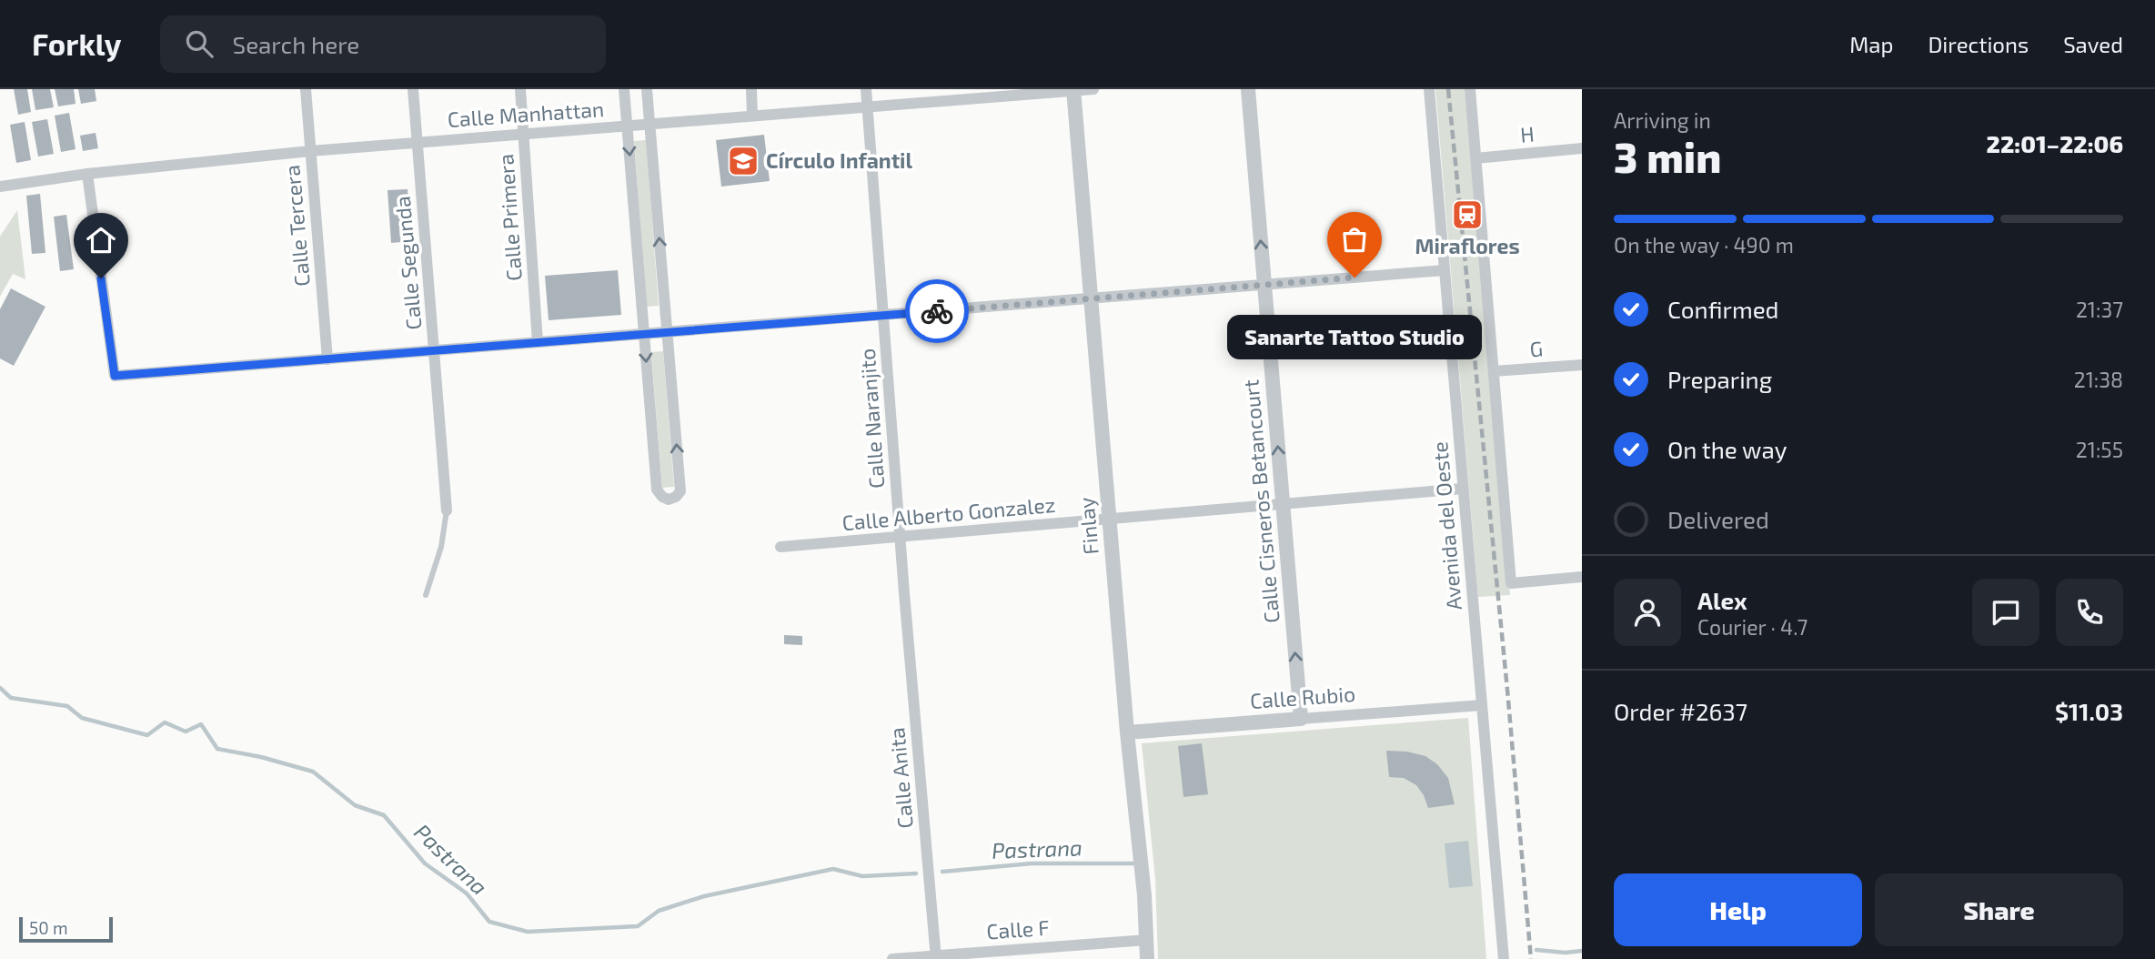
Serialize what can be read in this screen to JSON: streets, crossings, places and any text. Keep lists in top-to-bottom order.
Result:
{
  "streets": {
    "street": [
      "Calle Manhattan",
      "H",
      "Calle Primera",
      "Calle Tercera",
      "Calle Segunda",
      "G",
      "Calle Naranjito",
      "Calle Cisneros Betancourt",
      "Calle Alberto Gonzalez",
      "Finlay",
      "Avenida del Oeste",
      "Calle Rubio",
      "Calle Anita",
      "Calle F"
    ]
  },
  "crossings": [
    ["Calle Manhattan", "Calle Primera"],
    ["Calle Manhattan", "Calle Tercera"],
    ["Calle Manhattan", "Calle Segunda"],
    ["Calle Manhattan", "Calle Naranjito"],
    ["Calle Manhattan", "Finlay"],
    ["Calle Naranjito", "Calle Alberto Gonzalez"],
    ["Calle Naranjito", "Calle Anita"],
    ["Calle Cisneros Betancourt", "Calle Alberto Gonzalez"],
    ["Calle Cisneros Betancourt", "Calle Rubio"],
    ["Calle Alberto Gonzalez", "Finlay"],
    ["Calle Alberto Gonzalez", "Avenida del Oeste"],
    ["Finlay", "Calle Rubio"],
    ["Finlay", "Calle F"],
    ["Avenida del Oeste", "Calle Rubio"],
    ["Calle Anita", "Calle F"]
  ],
  "one_way": ["Calle Cisneros Betancourt"],
  "water": ["Pastrana"],
  "places": {
    "school or university": ["Círculo Infantil"],
    "station": ["Miraflores"],
    "other": ["Sanarte Tattoo Studio"]
  },
  "scale_bar": "50 m",
  "page": {
    "header": "Forkly",
    "search": "Search here",
    "nav": ["Map", "Directions", "Saved"],
    "heading": ["3 min", "Arriving in", "22:01–22:06"],
    "panel": [
      "Alex",
      "Courier · 4.7",
      "Order #2637",
      "$11.03"
    ],
    "bar": "On the way · 490 m",
    "list": [
      ["Confirmed", "21:37"],
      ["Preparing", "21:38"],
      ["On the way", "21:55"],
      "Delivered"
    ],
    "bubble": "Sanarte Tattoo Studio",
    "buttons": ["Help", "Share"],
    "scale": "50 m"
  }
}
